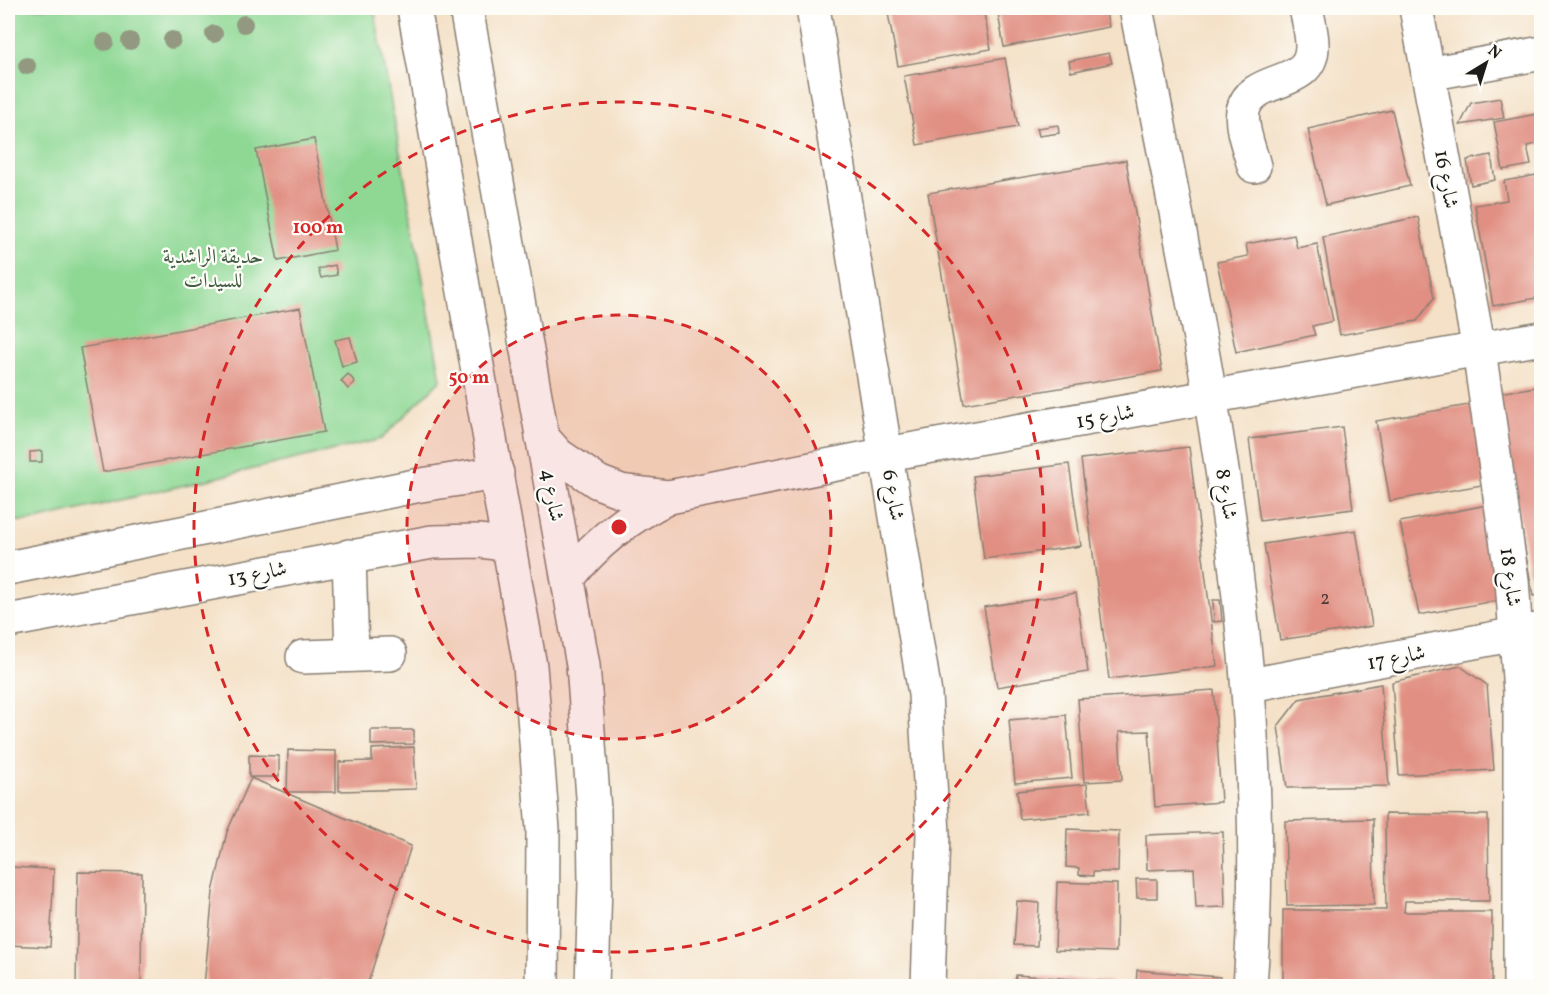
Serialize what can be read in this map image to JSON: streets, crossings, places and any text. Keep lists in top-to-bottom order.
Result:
{
  "streets": {
    "street": [
      "شارع 16",
      "شارع 15",
      "شارع 8",
      "شارع 4",
      "شارع 6",
      "شارع 13",
      "شارع 18",
      "شارع 17"
    ]
  },
  "crossings": [
    ["شارع 16", "شارع 15"],
    ["شارع 16", "شارع 18"],
    ["شارع 15", "شارع 8"],
    ["شارع 15", "شارع 4"],
    ["شارع 15", "شارع 6"],
    ["شارع 15", "شارع 18"],
    ["شارع 8", "شارع 17"],
    ["شارع 18", "شارع 17"]
  ],
  "parks": ["حديقة الراشدية للسيدات"],
  "house_numbers": ["2"],
  "north": "top right",
  "rings": ["100 m", "50 m"]
}
